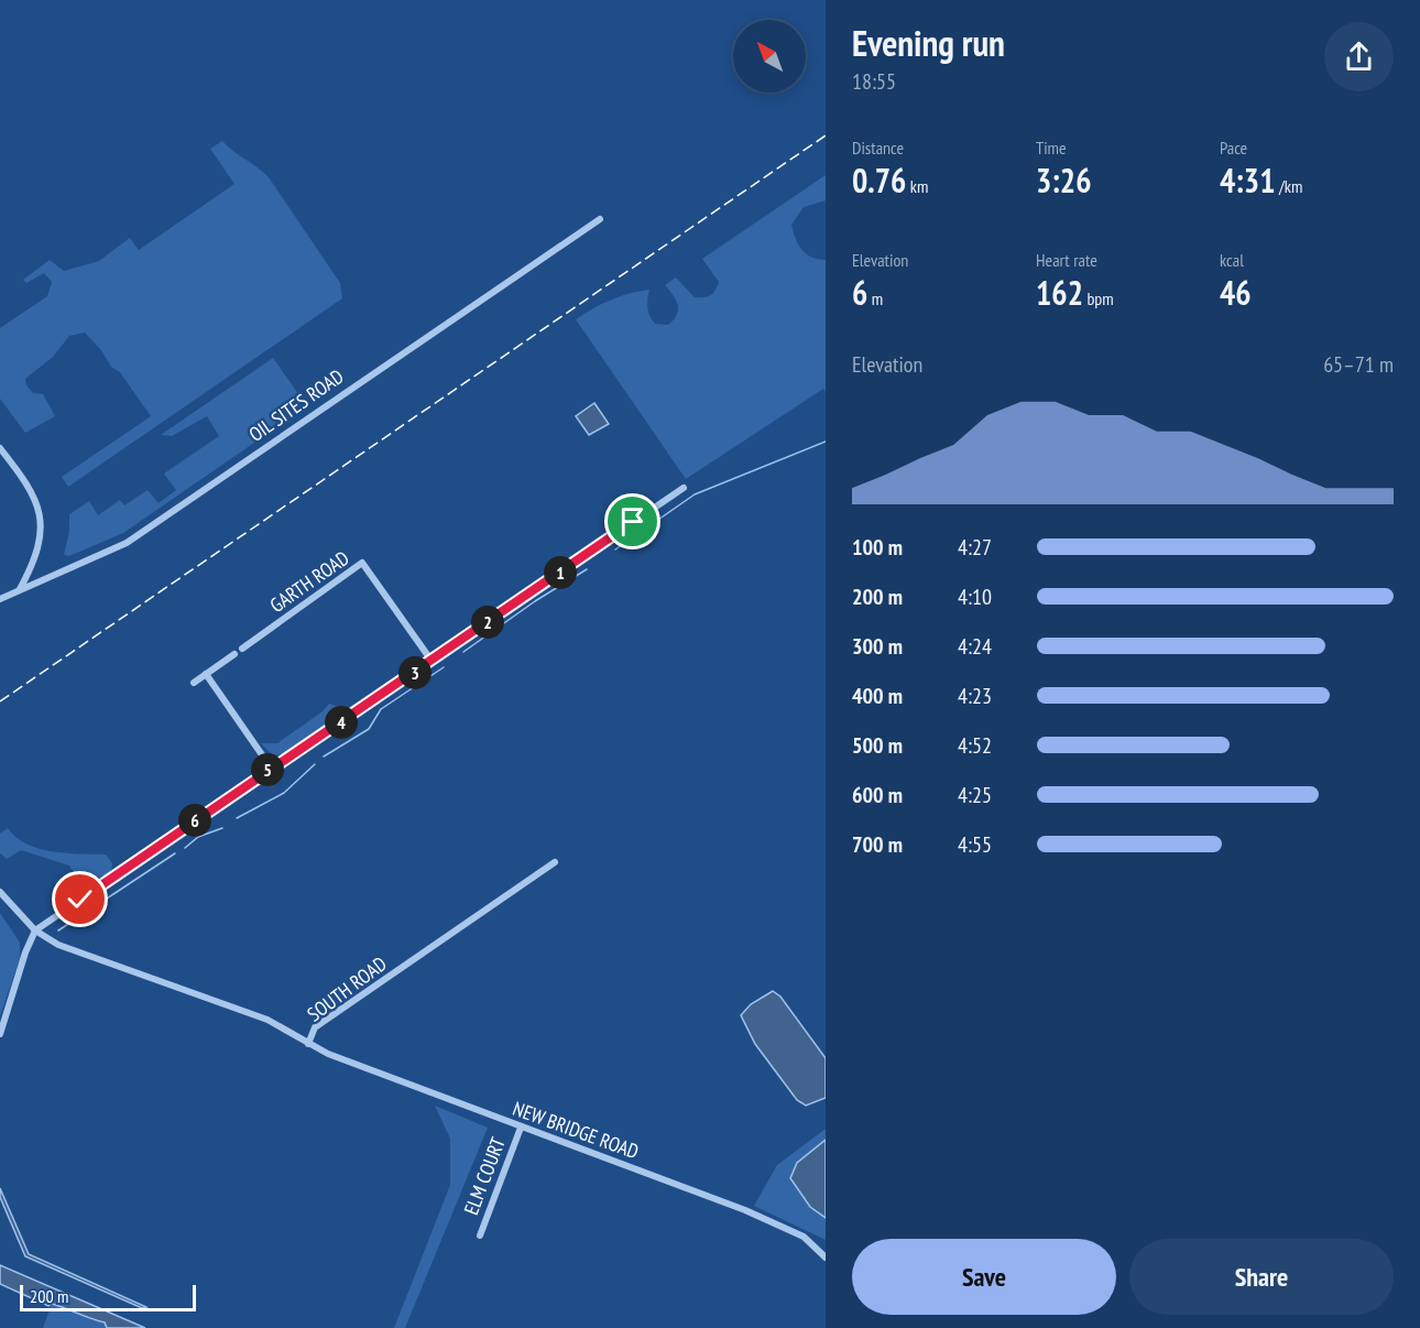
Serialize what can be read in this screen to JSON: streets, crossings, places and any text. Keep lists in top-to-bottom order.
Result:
{
  "streets": {
    "street": [
      "OIL SITES ROAD",
      "GARTH ROAD",
      "SOUTH ROAD",
      "NEW BRIDGE ROAD",
      "ELM COURT"
    ]
  },
  "crossings": [
    ["SOUTH ROAD", "NEW BRIDGE ROAD"],
    ["NEW BRIDGE ROAD", "ELM COURT"]
  ],
  "scale_bar": "200 m",
  "north": "top left",
  "page": {
    "heading": ["Evening run", "18:55"],
    "stats": [
      ["Distance", "0.76 km"],
      ["Time", "3:26"],
      ["Pace", "4:31 /km"],
      ["Elevation", "6 m"],
      ["Heart rate", "162 bpm"],
      ["kcal", "46"]
    ],
    "chart": ["Elevation", "65–71 m"],
    "list": [
      {
        "name": "100 m",
        "note": "4:27"
      },
      {
        "name": "200 m",
        "note": "4:10"
      },
      {
        "name": "300 m",
        "note": "4:24"
      },
      {
        "name": "400 m",
        "note": "4:23"
      },
      {
        "name": "500 m",
        "note": "4:52"
      },
      {
        "name": "600 m",
        "note": "4:25"
      },
      {
        "name": "700 m",
        "note": "4:55"
      }
    ],
    "pins": [
      "1",
      "2",
      "3",
      "4",
      "5",
      "6"
    ],
    "buttons": ["Save", "Share"],
    "scale": "200 m"
  }
}
